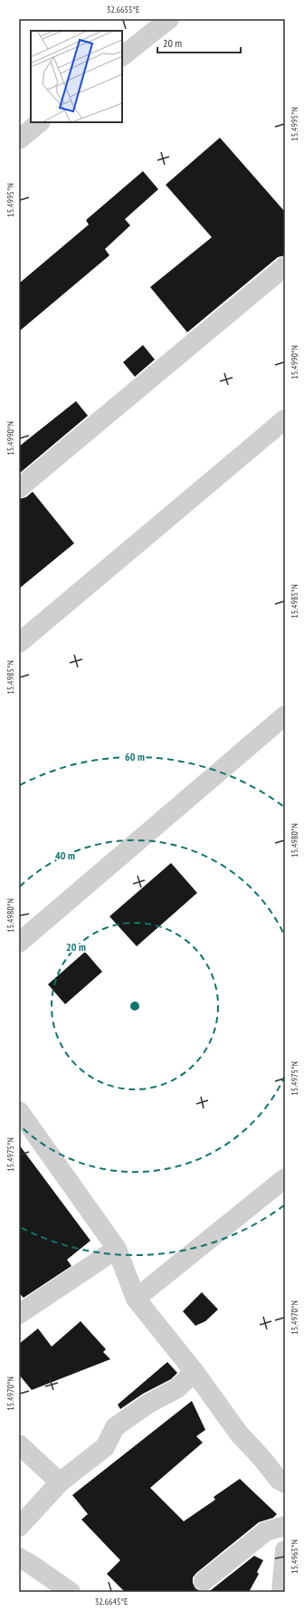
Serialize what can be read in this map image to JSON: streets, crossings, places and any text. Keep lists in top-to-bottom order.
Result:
{
  "scale_bar": "20 m",
  "coordinates": [
    "32.6655°E",
    "15.4995°N",
    "15.4990°N",
    "15.4985°N",
    "15.4980°N",
    "15.4975°N",
    "15.4970°N",
    "15.4965°N",
    "32.6645°E"
  ],
  "rings": ["60 m", "40 m", "20 m"]
}
